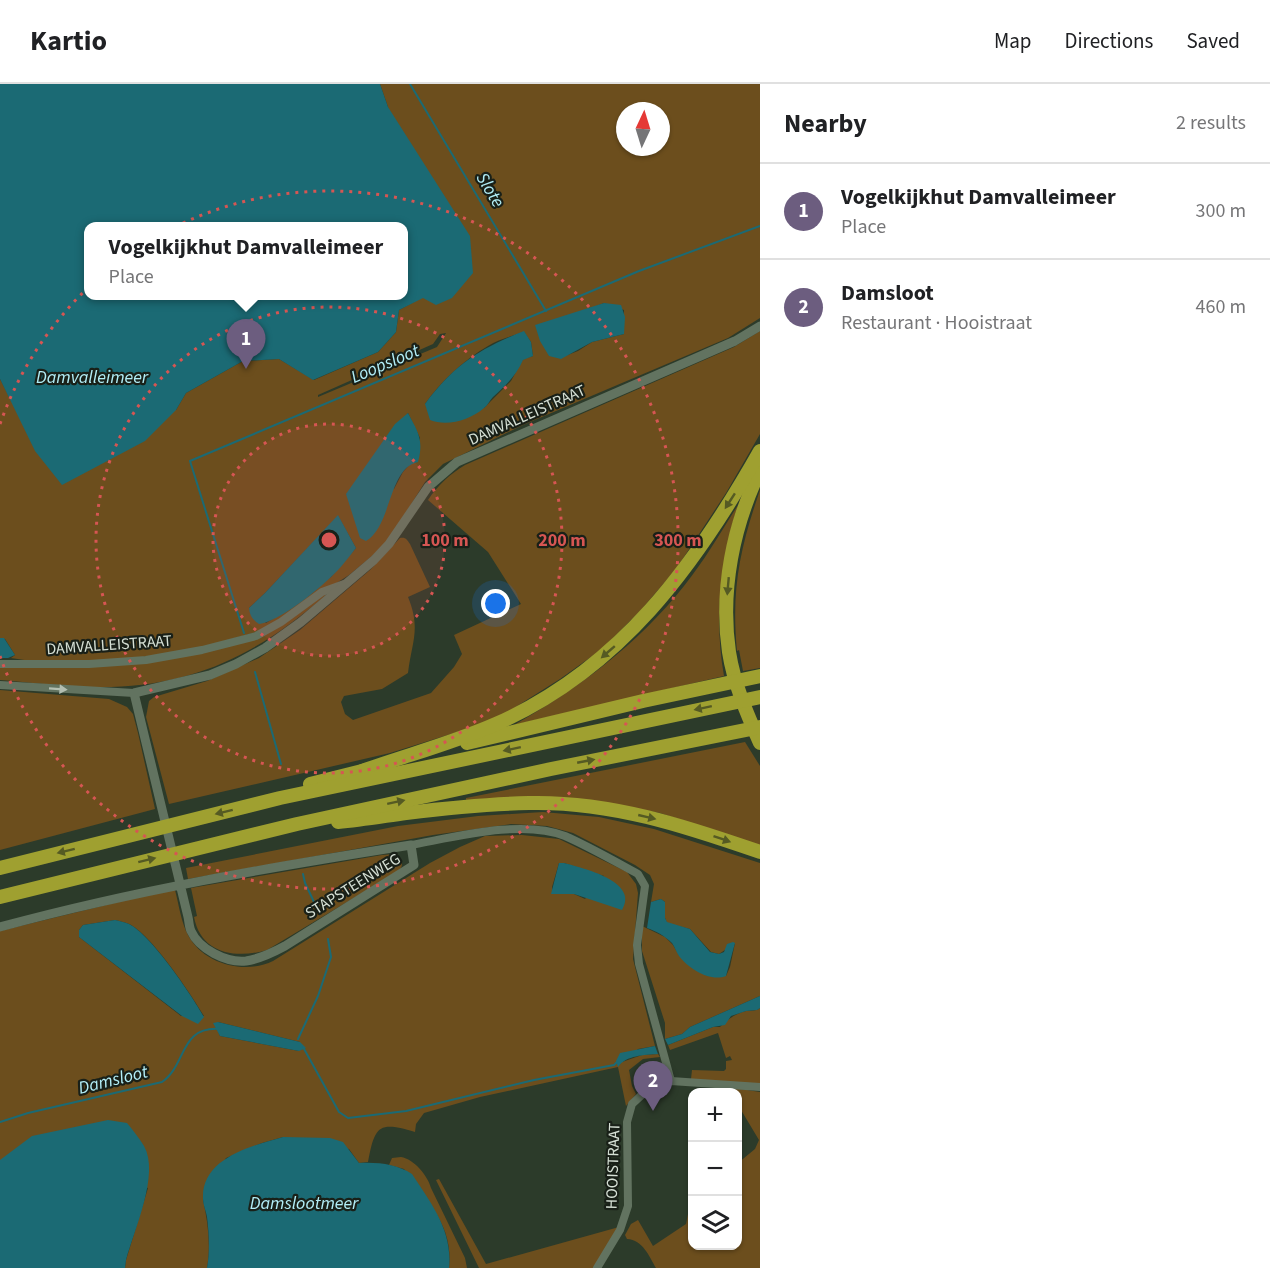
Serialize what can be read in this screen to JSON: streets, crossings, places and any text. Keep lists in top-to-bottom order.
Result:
{
  "streets": {
    "street": ["DAMVALLEISTRAAT", "STAPSTEENWEG", "HOOISTRAAT"]
  },
  "crossings": [
    ["DAMVALLEISTRAAT", "STAPSTEENWEG"]
  ],
  "water": [
    "Slote",
    "Loopsloot",
    "Damvalleimeer",
    "Damsloot",
    "Damslootmeer"
  ],
  "north": "top",
  "page": {
    "header": "Kartio",
    "nav": ["Map", "Directions", "Saved"],
    "heading": ["Nearby", "2 results"],
    "list": [
      {
        "mark": "1",
        "name": "Vogelkijkhut Damvalleimeer",
        "note": "Place",
        "value": "300 m"
      },
      {
        "mark": "2",
        "name": "Damsloot",
        "note": "Restaurant · Hooistraat",
        "value": "460 m"
      }
    ],
    "popup": ["Vogelkijkhut Damvalleimeer", "Place"],
    "pins": ["1", "2"],
    "map_buttons": ["+", "−"]
  },
  "rings": ["100 m", "200 m", "300 m"]
}
